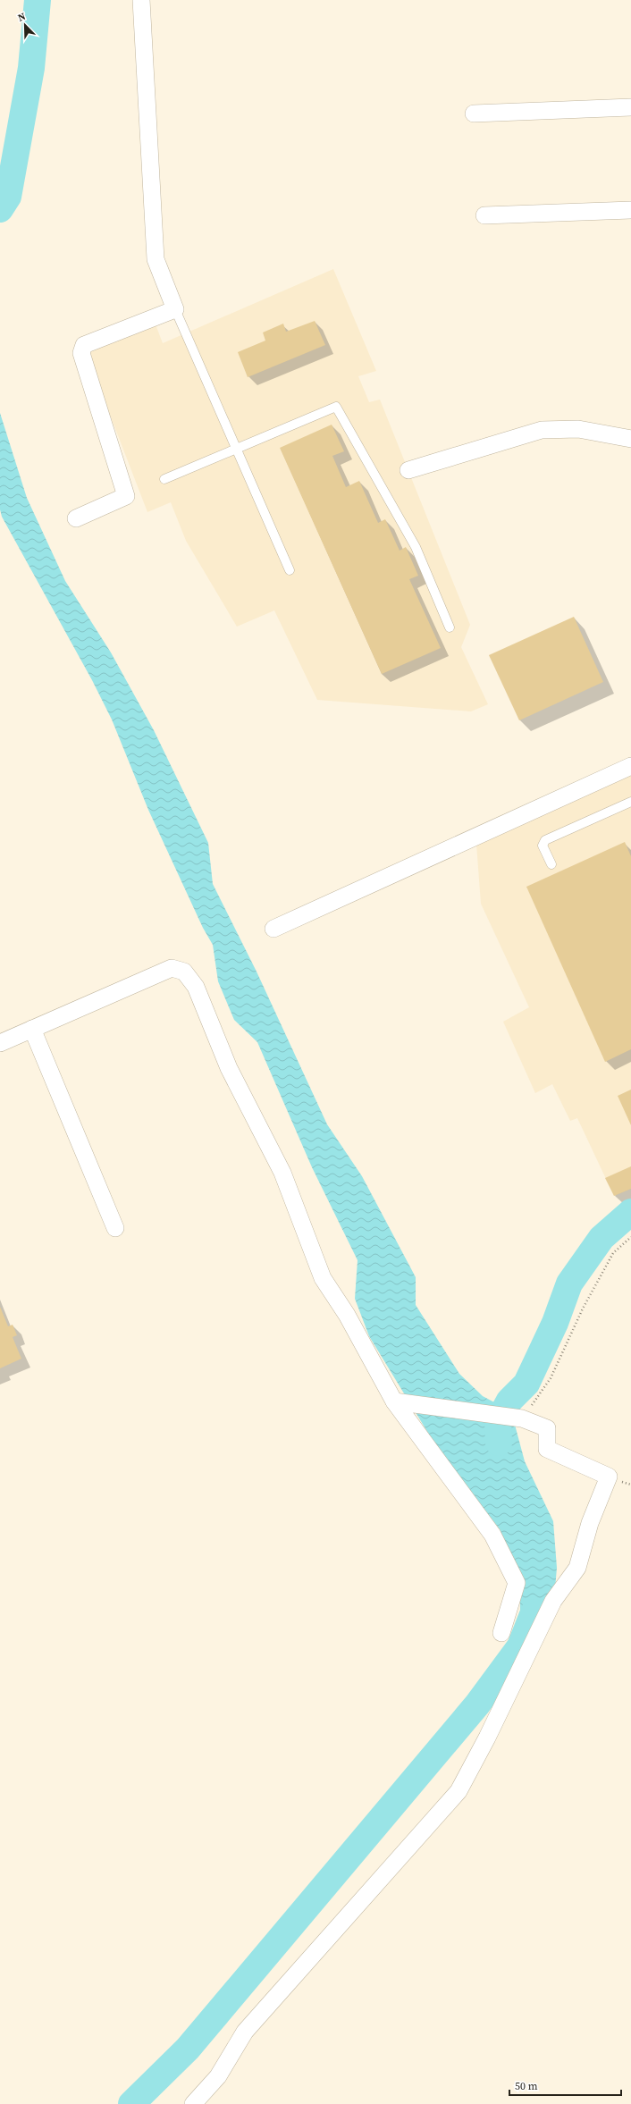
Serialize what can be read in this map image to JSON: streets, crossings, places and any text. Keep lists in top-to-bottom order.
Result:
{
  "scale_bar": "50 m",
  "north": "top left"
}
